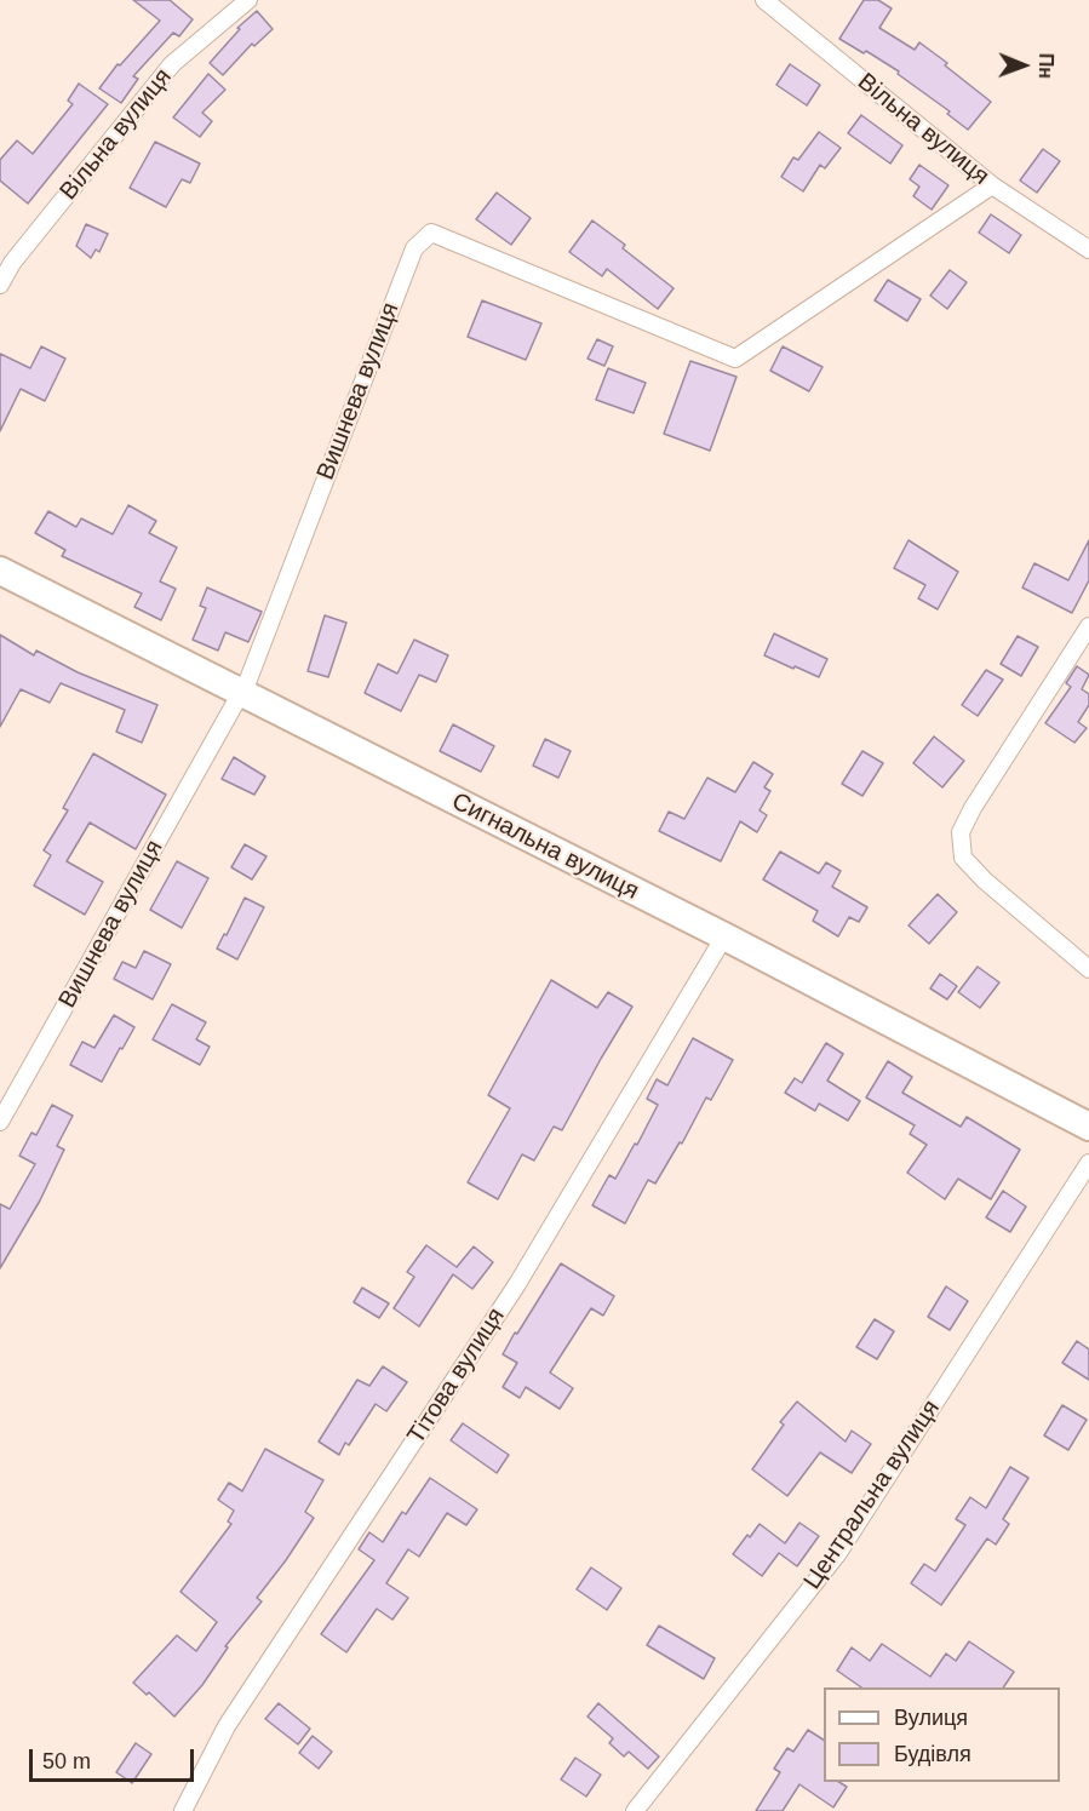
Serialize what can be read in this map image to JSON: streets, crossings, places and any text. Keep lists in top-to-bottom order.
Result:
{
  "streets": {
    "main road": ["Сигнальна вулиця"],
    "street": [
      "Вільна вулиця",
      "Вишнева вулиця",
      "Тітова вулиця",
      "Центральна вулиця"
    ]
  },
  "crossings": [
    ["Вільна вулиця", "Вишнева вулиця"],
    ["Вишнева вулиця", "Сигнальна вулиця"],
    ["Сигнальна вулиця", "Тітова вулиця"]
  ],
  "legend": ["Вулиця", "Будівля"],
  "scale_bar": "50 m",
  "north": "right"
}
